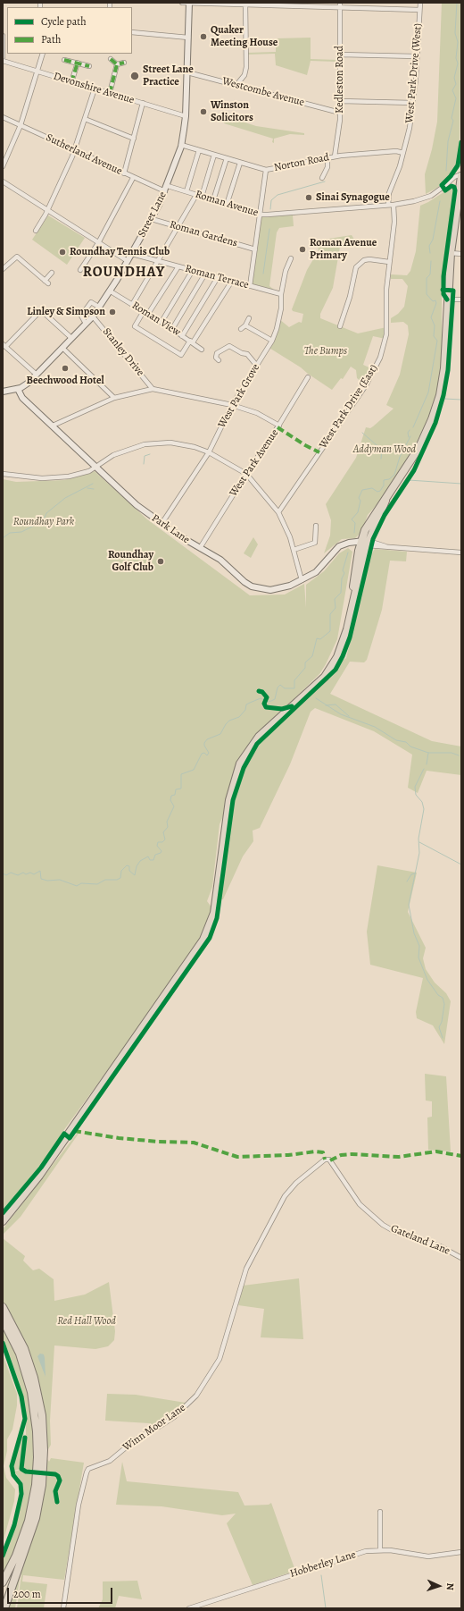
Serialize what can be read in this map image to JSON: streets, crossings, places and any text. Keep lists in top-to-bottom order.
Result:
{
  "streets": {
    "street": [
      "West Park Drive (West)",
      "Kedleston Road",
      "Devonshire Avenue",
      "Westcombe Avenue",
      "Sutherland Avenue",
      "Norton Road",
      "Roman Avenue",
      "Street Lane",
      "Roman Gardens",
      "Roman Terrace",
      "Roman View",
      "Stanley Drive",
      "West Park Grove",
      "West Park Drive (East)",
      "West Park Avenue",
      "Park Lane",
      "Gateland Lane",
      "Winn Moor Lane",
      "Hobberley Lane"
    ]
  },
  "crossings": [
    ["West Park Drive (West)", "Norton Road"],
    ["West Park Drive (West)", "Roman Avenue"],
    ["Kedleston Road", "Westcombe Avenue"],
    ["Kedleston Road", "Norton Road"],
    ["Devonshire Avenue", "Street Lane"],
    ["Westcombe Avenue", "Street Lane"],
    ["Sutherland Avenue", "Street Lane"],
    ["Norton Road", "Street Lane"],
    ["Roman Avenue", "Street Lane"],
    ["Roman Avenue", "West Park Drive (East)"],
    ["Street Lane", "Roman Gardens"],
    ["Street Lane", "Roman Terrace"],
    ["Street Lane", "Roman View"],
    ["Street Lane", "Stanley Drive"],
    ["Street Lane", "Park Lane"],
    ["Roman Terrace", "West Park Grove"],
    ["West Park Grove", "Park Lane"],
    ["West Park Avenue", "Park Lane"],
    ["Gateland Lane", "Winn Moor Lane"]
  ],
  "districts": ["ROUNDHAY"],
  "parks": [
    "The Bumps",
    "Addyman Wood",
    "Roundhay Park",
    "Red Hall Wood"
  ],
  "places": [
    "Quaker Meeting House",
    "Street Lane Practice",
    "Winston Solicitors",
    "Sinai Synagogue",
    "Roman Avenue Primary",
    "Roundhay Tennis Club",
    "Linley & Simpson",
    "Beechwood Hotel",
    "Roundhay Golf Club"
  ],
  "legend": ["Cycle path", "Path"],
  "scale_bar": "200 m",
  "north": "right"
}
